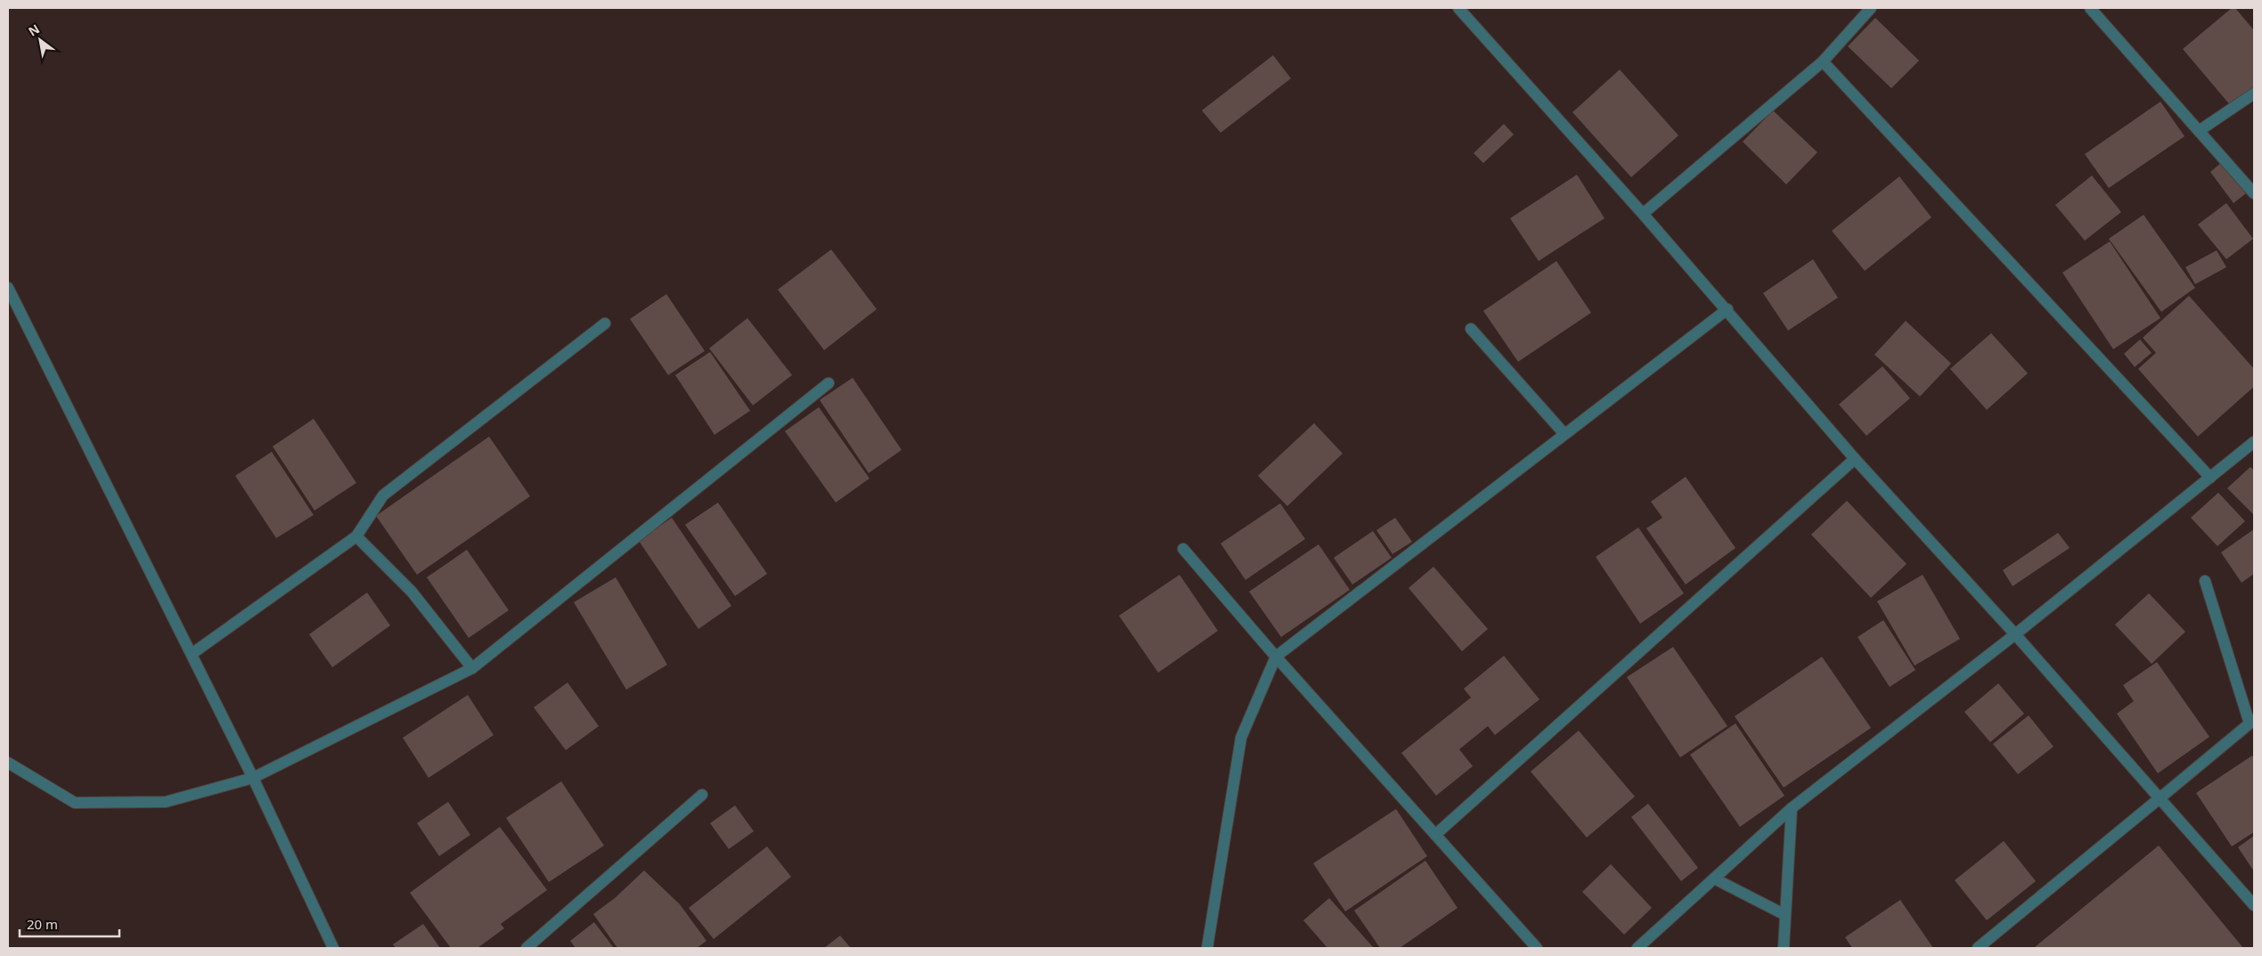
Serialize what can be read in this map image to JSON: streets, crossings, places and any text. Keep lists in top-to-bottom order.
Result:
{
  "scale_bar": "20 m",
  "north": "top left"
}
